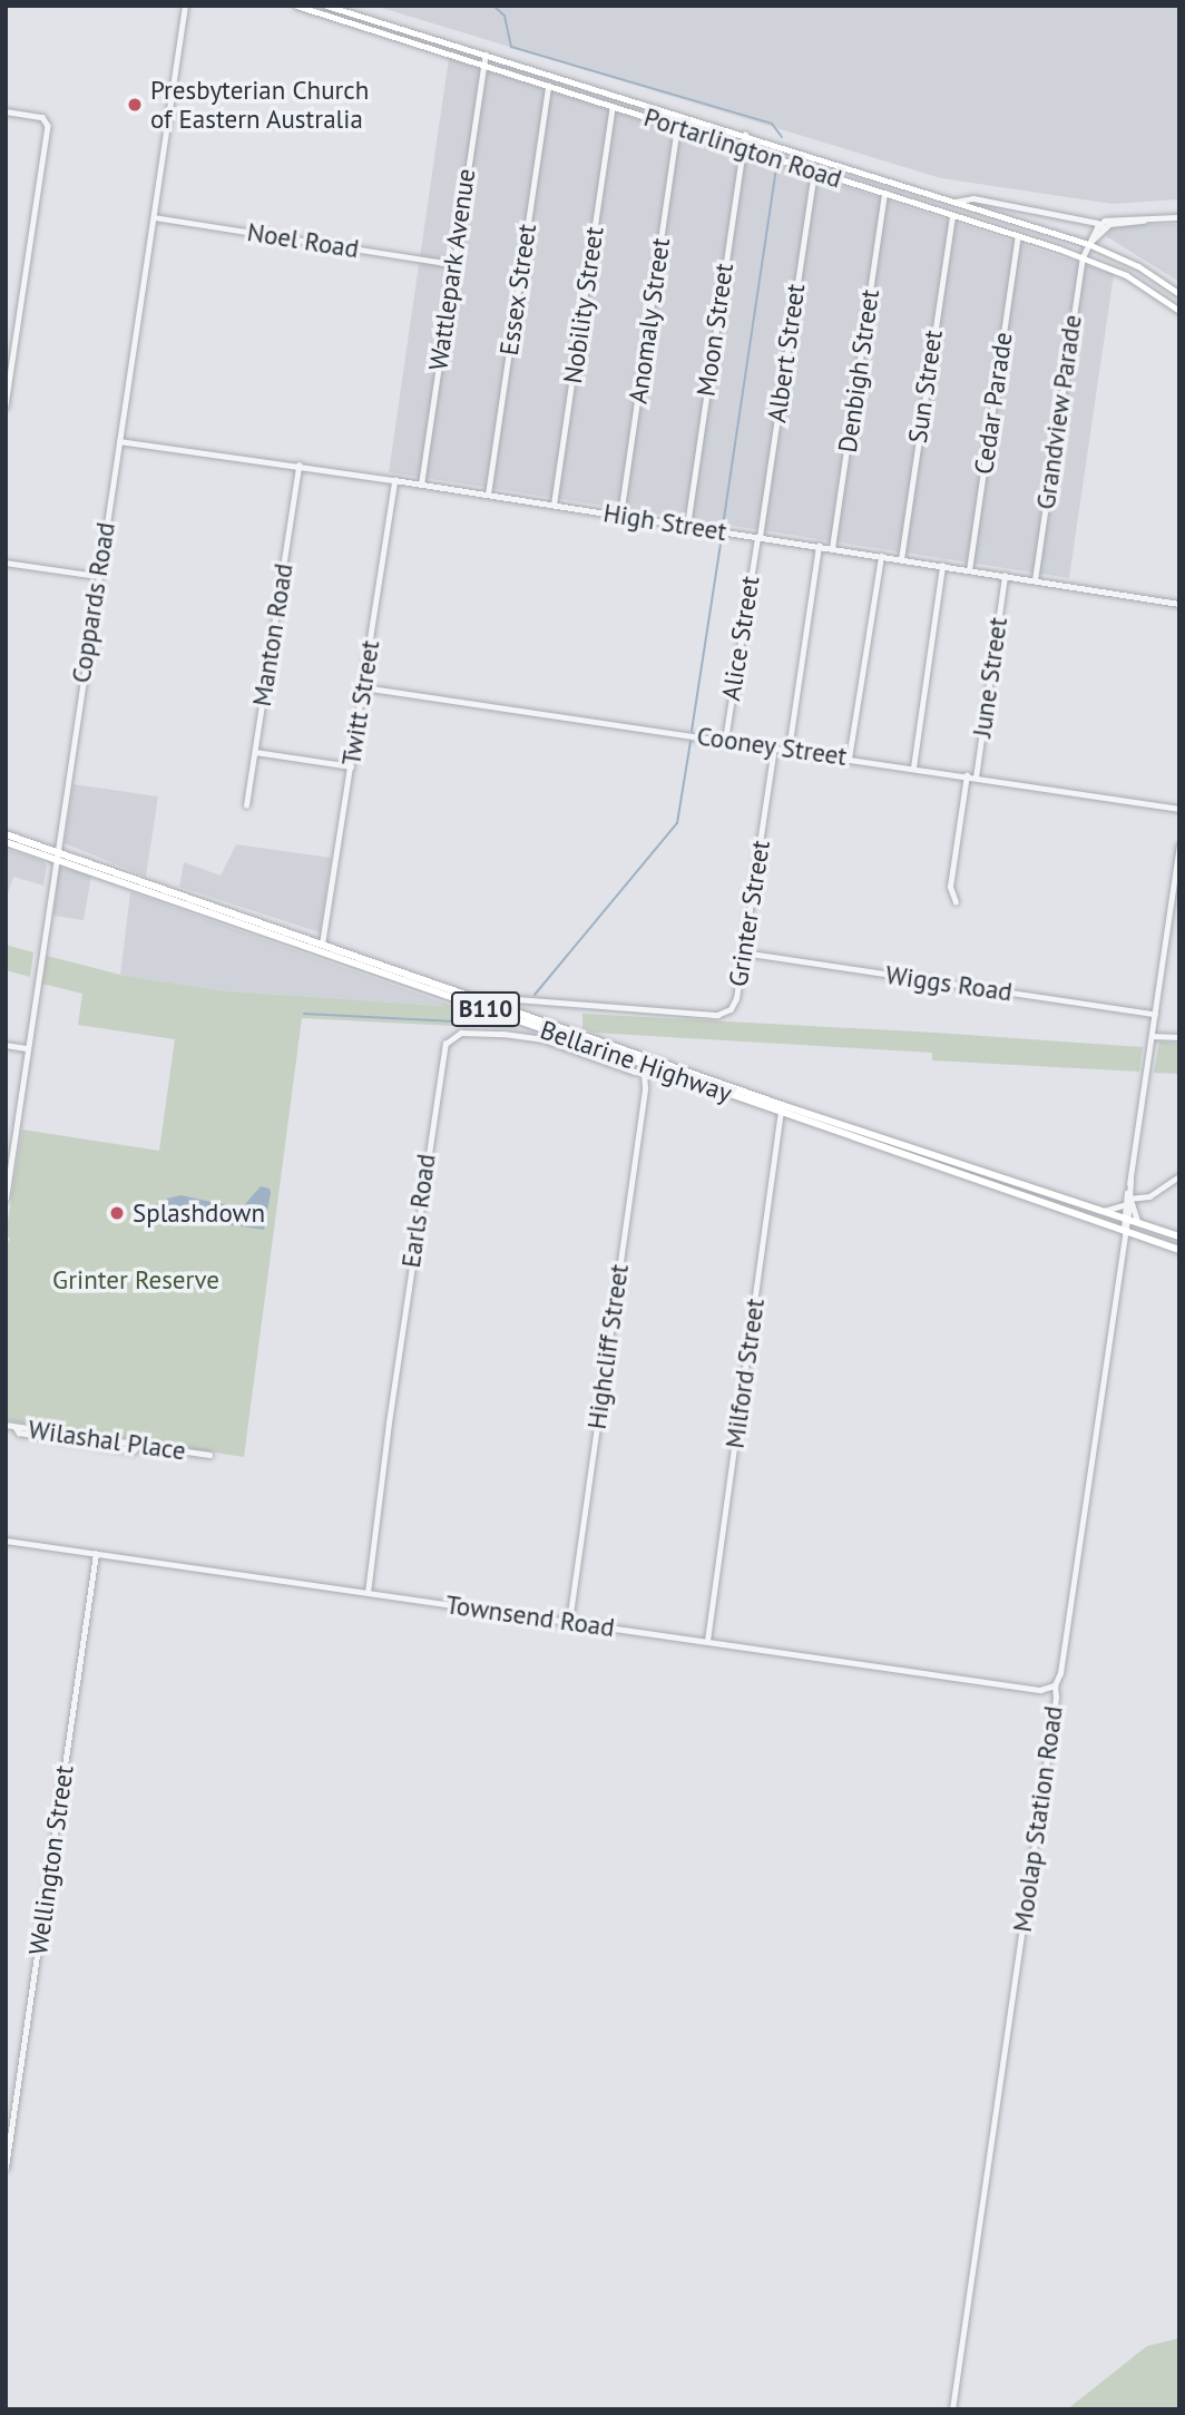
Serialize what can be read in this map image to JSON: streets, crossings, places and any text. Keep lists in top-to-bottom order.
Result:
{
  "streets": {
    "highway": ["B110", "Bellarine Highway"],
    "main road": ["Portarlington Road"],
    "street": [
      "Noel Road",
      "Wattlepark Avenue",
      "Essex Street",
      "Nobility Street",
      "Anomaly Street",
      "Moon Street",
      "Albert Street",
      "Denbigh Street",
      "Sun Street",
      "Cedar Parade",
      "Grandview Parade",
      "High Street",
      "Coppards Road",
      "Manton Road",
      "Alice Street",
      "June Street",
      "Twitt Street",
      "Cooney Street",
      "Grinter Street",
      "Wiggs Road",
      "Earls Road",
      "Highcliff Street",
      "Milford Street",
      "Wilashal Place",
      "Townsend Road",
      "Moolap Station Road",
      "Wellington Street"
    ]
  },
  "crossings": [
    ["Portarlington Road", "Wattlepark Avenue"],
    ["Portarlington Road", "Essex Street"],
    ["Portarlington Road", "Nobility Street"],
    ["Portarlington Road", "Anomaly Street"],
    ["Portarlington Road", "Moon Street"],
    ["Portarlington Road", "Albert Street"],
    ["Portarlington Road", "Denbigh Street"],
    ["Portarlington Road", "Sun Street"],
    ["Portarlington Road", "Cedar Parade"],
    ["Portarlington Road", "Grandview Parade"],
    ["Noel Road", "Wattlepark Avenue"],
    ["Noel Road", "Coppards Road"],
    ["Wattlepark Avenue", "High Street"],
    ["Essex Street", "High Street"],
    ["Nobility Street", "High Street"],
    ["Anomaly Street", "High Street"],
    ["Moon Street", "High Street"],
    ["Albert Street", "High Street"],
    ["Albert Street", "Alice Street"],
    ["Denbigh Street", "High Street"],
    ["Sun Street", "High Street"],
    ["Cedar Parade", "High Street"],
    ["Grandview Parade", "High Street"],
    ["High Street", "Coppards Road"],
    ["High Street", "Manton Road"],
    ["High Street", "Alice Street"],
    ["High Street", "June Street"],
    ["High Street", "Twitt Street"],
    ["Coppards Road", "Bellarine Highway"],
    ["Alice Street", "Cooney Street"],
    ["June Street", "Cooney Street"],
    ["Twitt Street", "Cooney Street"],
    ["Twitt Street", "Bellarine Highway"],
    ["Cooney Street", "Grinter Street"],
    ["Grinter Street", "Wiggs Road"],
    ["Grinter Street", "Bellarine Highway"],
    ["Wiggs Road", "Moolap Station Road"],
    ["Bellarine Highway", "Earls Road"],
    ["Bellarine Highway", "Highcliff Street"],
    ["Bellarine Highway", "Milford Street"],
    ["Bellarine Highway", "Moolap Station Road"],
    ["Earls Road", "Highcliff Street"],
    ["Earls Road", "Townsend Road"],
    ["Highcliff Street", "Townsend Road"],
    ["Milford Street", "Townsend Road"],
    ["Townsend Road", "Moolap Station Road"],
    ["Townsend Road", "Wellington Street"]
  ],
  "parks": ["Grinter Reserve"],
  "places": ["Presbyterian Church of Eastern Australia", "Splashdown"]
}
